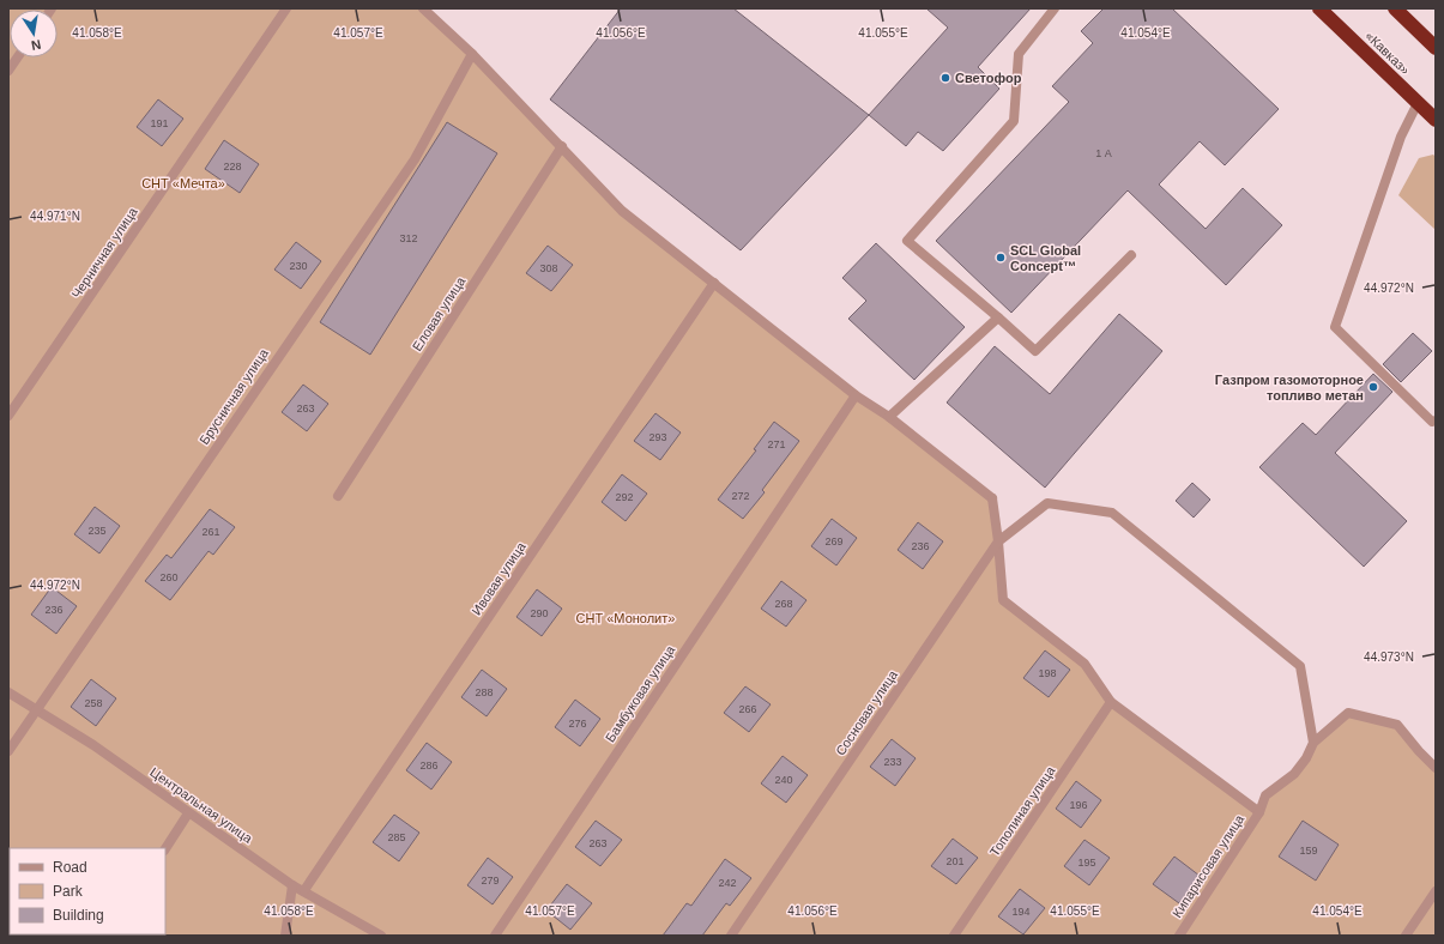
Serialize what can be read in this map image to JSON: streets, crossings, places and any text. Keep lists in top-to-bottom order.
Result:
{
  "streets": {
    "highway": ["«Кавказ»"],
    "street": [
      "Черничная улица",
      "Еловая улица",
      "Брусничная улица",
      "Ивовая улица",
      "Бамбуковая улица",
      "Сосновая улица",
      "Центральная улица",
      "Тополиная улица",
      "Кипарисовая улица"
    ]
  },
  "crossings": [
    ["Брусничная улица", "Центральная улица"],
    ["Ивовая улица", "Центральная улица"],
    ["Сосновая улица", "Кипарисовая улица"]
  ],
  "parks": ["СНТ «Мечта»", "СНТ «Монолит»"],
  "places": ["Светофор", "SCL Global Concept™", "Газпром газомоторное топливо метан"],
  "house_numbers": [
    "191",
    "1 А",
    "228",
    "312",
    "230",
    "308",
    "263",
    "293",
    "271",
    "272",
    "292",
    "235",
    "261",
    "269",
    "236",
    "260",
    "268",
    "236",
    "290",
    "198",
    "288",
    "258",
    "266",
    "276",
    "233",
    "286",
    "240",
    "196",
    "285",
    "263",
    "159",
    "201",
    "195",
    "279",
    "242",
    "194"
  ],
  "legend": ["Road", "Park", "Building"],
  "north": "bottom",
  "coordinates": [
    "41.058°E",
    "41.057°E",
    "41.056°E",
    "41.055°E",
    "41.054°E",
    "44.971°N",
    "44.972°N",
    "44.973°N"
  ]
}
